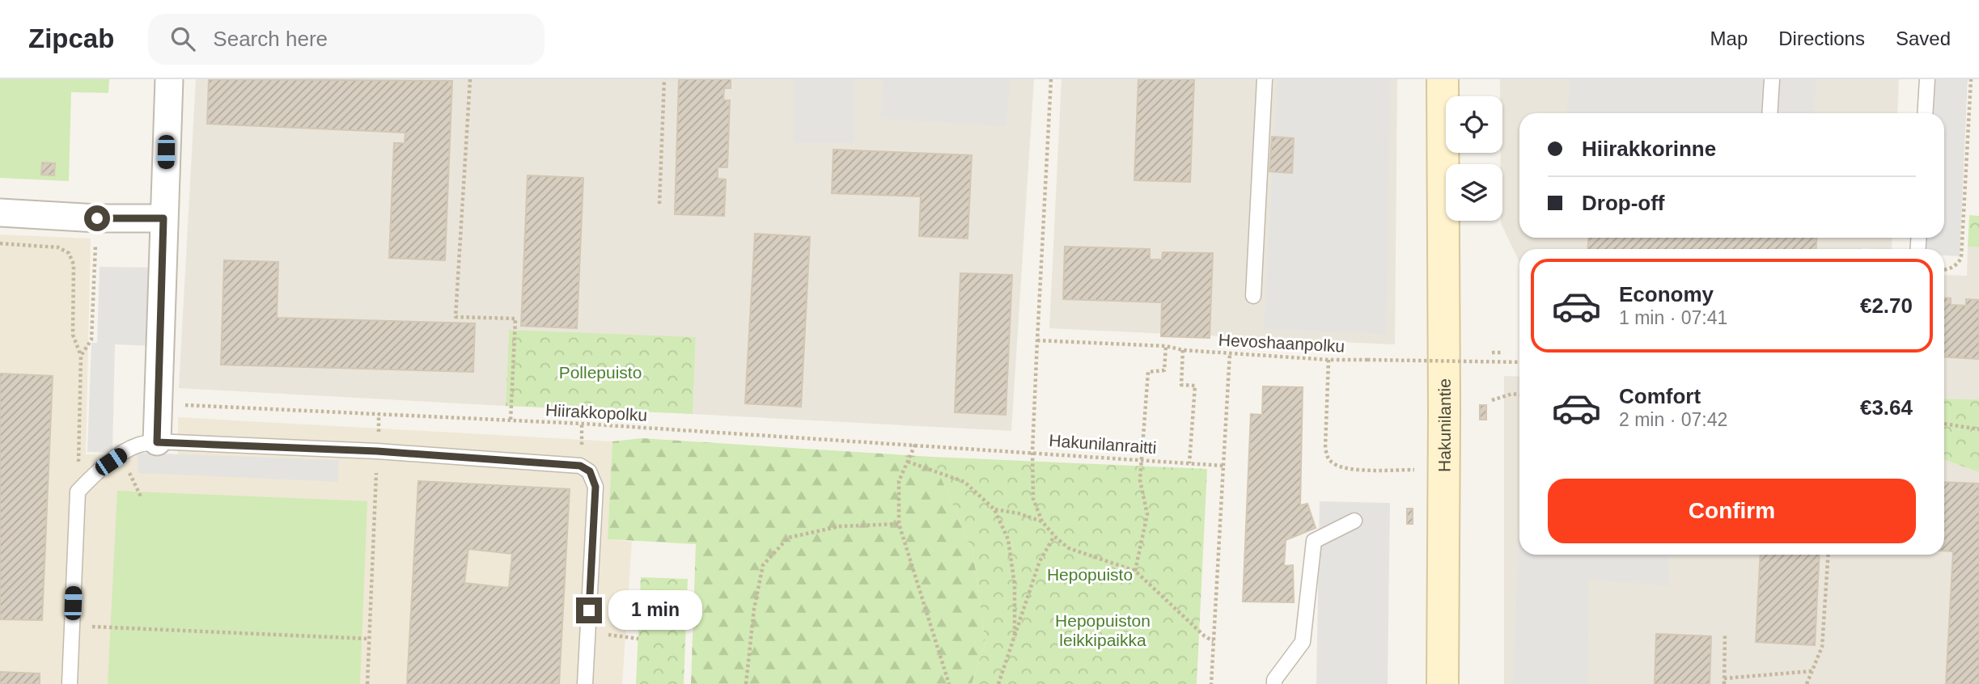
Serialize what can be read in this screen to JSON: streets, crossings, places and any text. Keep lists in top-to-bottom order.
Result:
{
  "streets": {
    "main road": ["Hakunilantie"],
    "path": ["Hevoshaanpolku", "Hiirakkopolku", "Hakunilanraitti"]
  },
  "crossings": [
    ["Hevoshaanpolku", "Hakunilanraitti"],
    ["Hiirakkopolku", "Hakunilanraitti"]
  ],
  "parks": ["Pollepuisto", "Hepopuisto", "Hepopuiston leikkipaikka"],
  "page": {
    "header": "Zipcab",
    "search": "Search here",
    "nav": ["Map", "Directions", "Saved"],
    "banner": ["Hiirakkorinne", "Drop-off"],
    "list": [
      {
        "name": "Economy",
        "note": "1 min · 07:41",
        "value": "€2.70"
      },
      {
        "name": "Comfort",
        "note": "2 min · 07:42",
        "value": "€3.64"
      }
    ],
    "buttons": "Confirm",
    "bubble": "1 min"
  }
}
